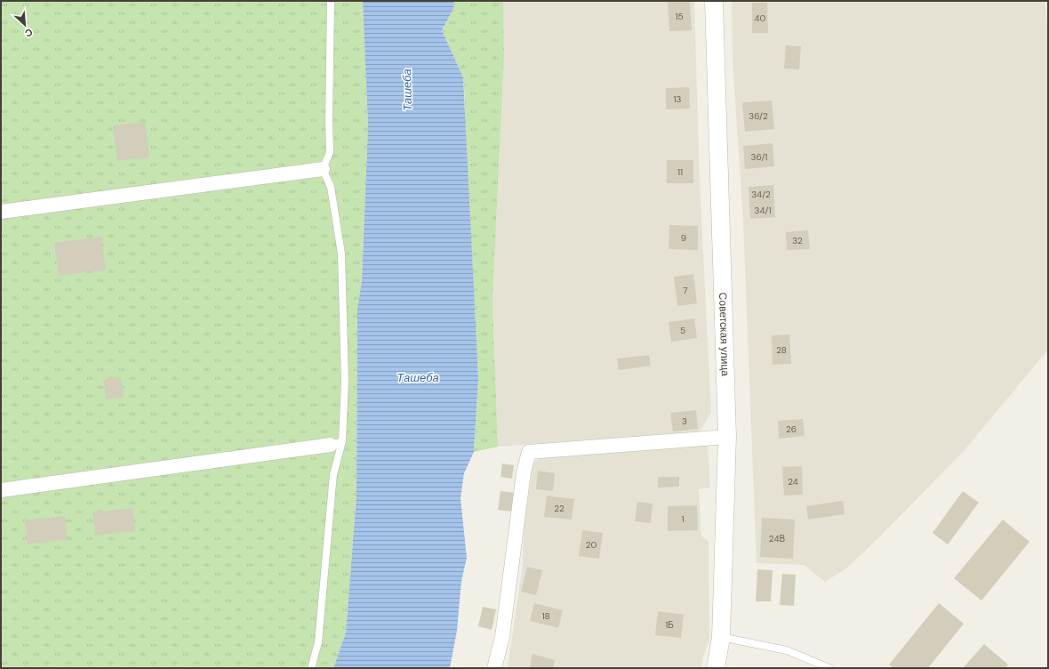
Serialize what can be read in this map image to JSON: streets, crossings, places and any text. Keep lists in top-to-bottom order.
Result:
{
  "streets": {
    "street": ["Советская улица"]
  },
  "water": ["Ташеба"],
  "house_numbers": [
    "15",
    "40",
    "13",
    "36/2",
    "36/1",
    "11",
    "34/2",
    "34/1",
    "9",
    "32",
    "7",
    "5",
    "28",
    "3",
    "26",
    "24",
    "22",
    "1",
    "24В",
    "20",
    "18",
    "1Б"
  ],
  "north": "bottom right"
}
